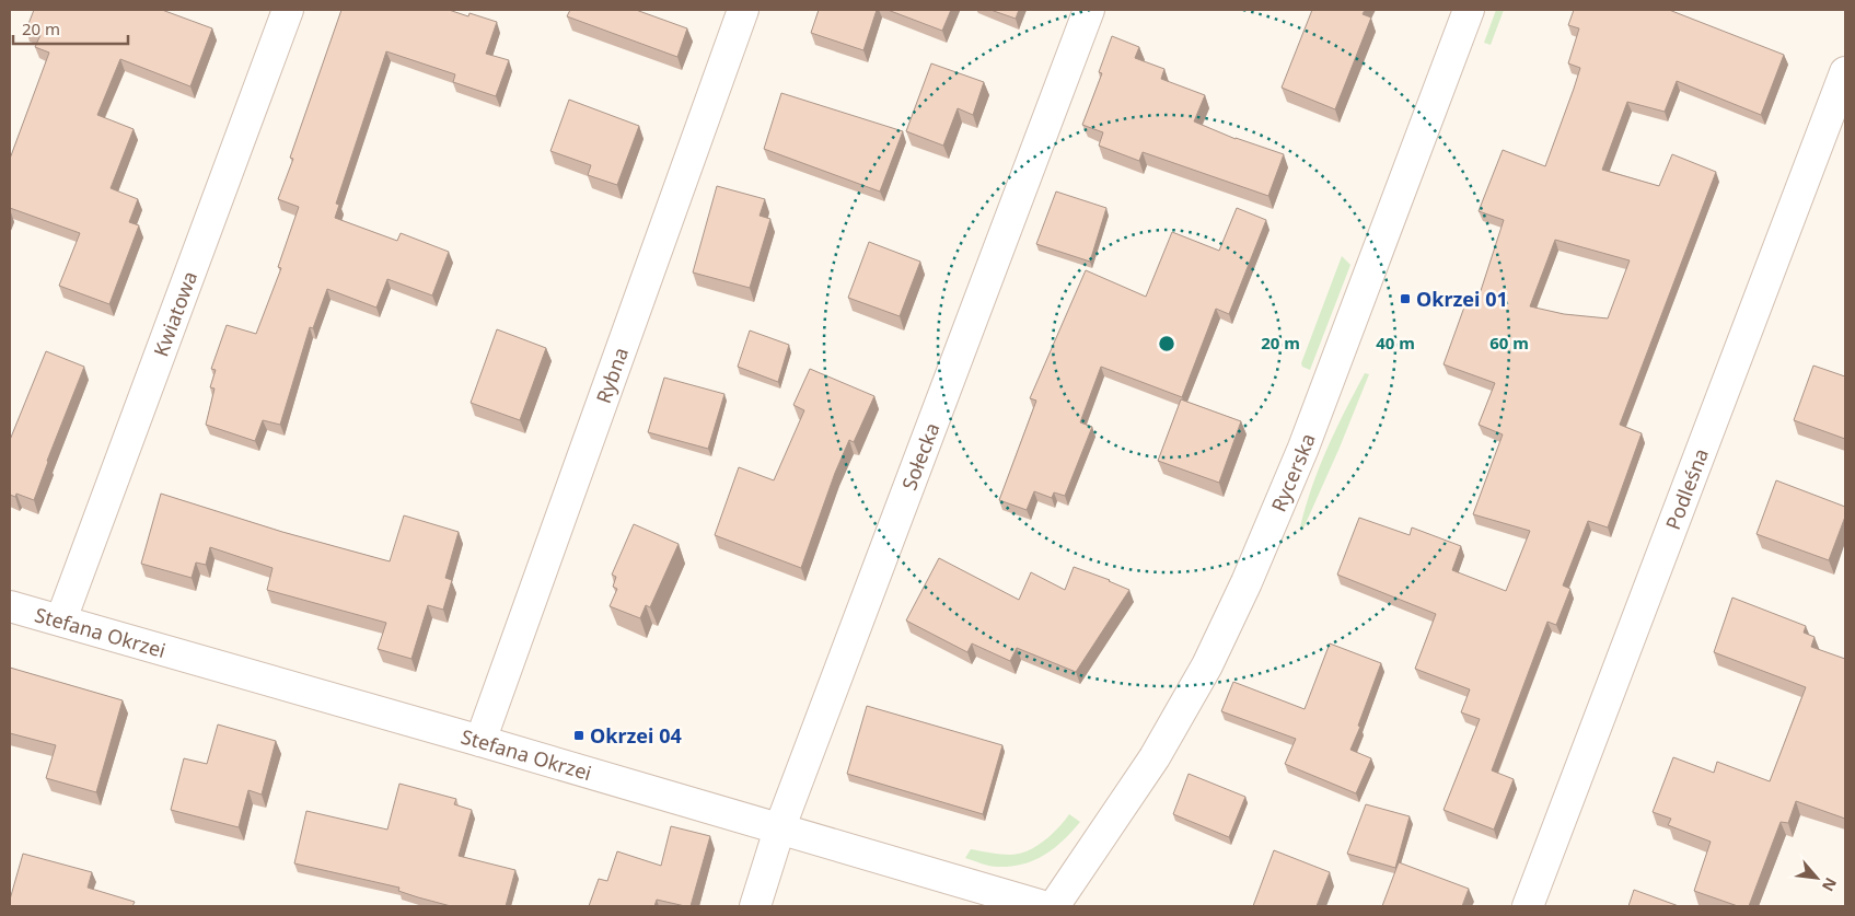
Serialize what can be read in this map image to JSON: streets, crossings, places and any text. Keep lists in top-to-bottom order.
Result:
{
  "streets": {
    "street": [
      "Kwiatowa",
      "Rybna",
      "Sołecka",
      "Rycerska",
      "Podleśna",
      "Stefana Okrzei"
    ]
  },
  "crossings": [
    ["Kwiatowa", "Stefana Okrzei"],
    ["Rybna", "Stefana Okrzei"],
    ["Sołecka", "Stefana Okrzei"]
  ],
  "places": {
    "transit": ["Okrzei 01", "Okrzei 04"]
  },
  "scale_bar": "20 m",
  "north": "bottom right",
  "rings": ["20 m", "40 m", "60 m"]
}
